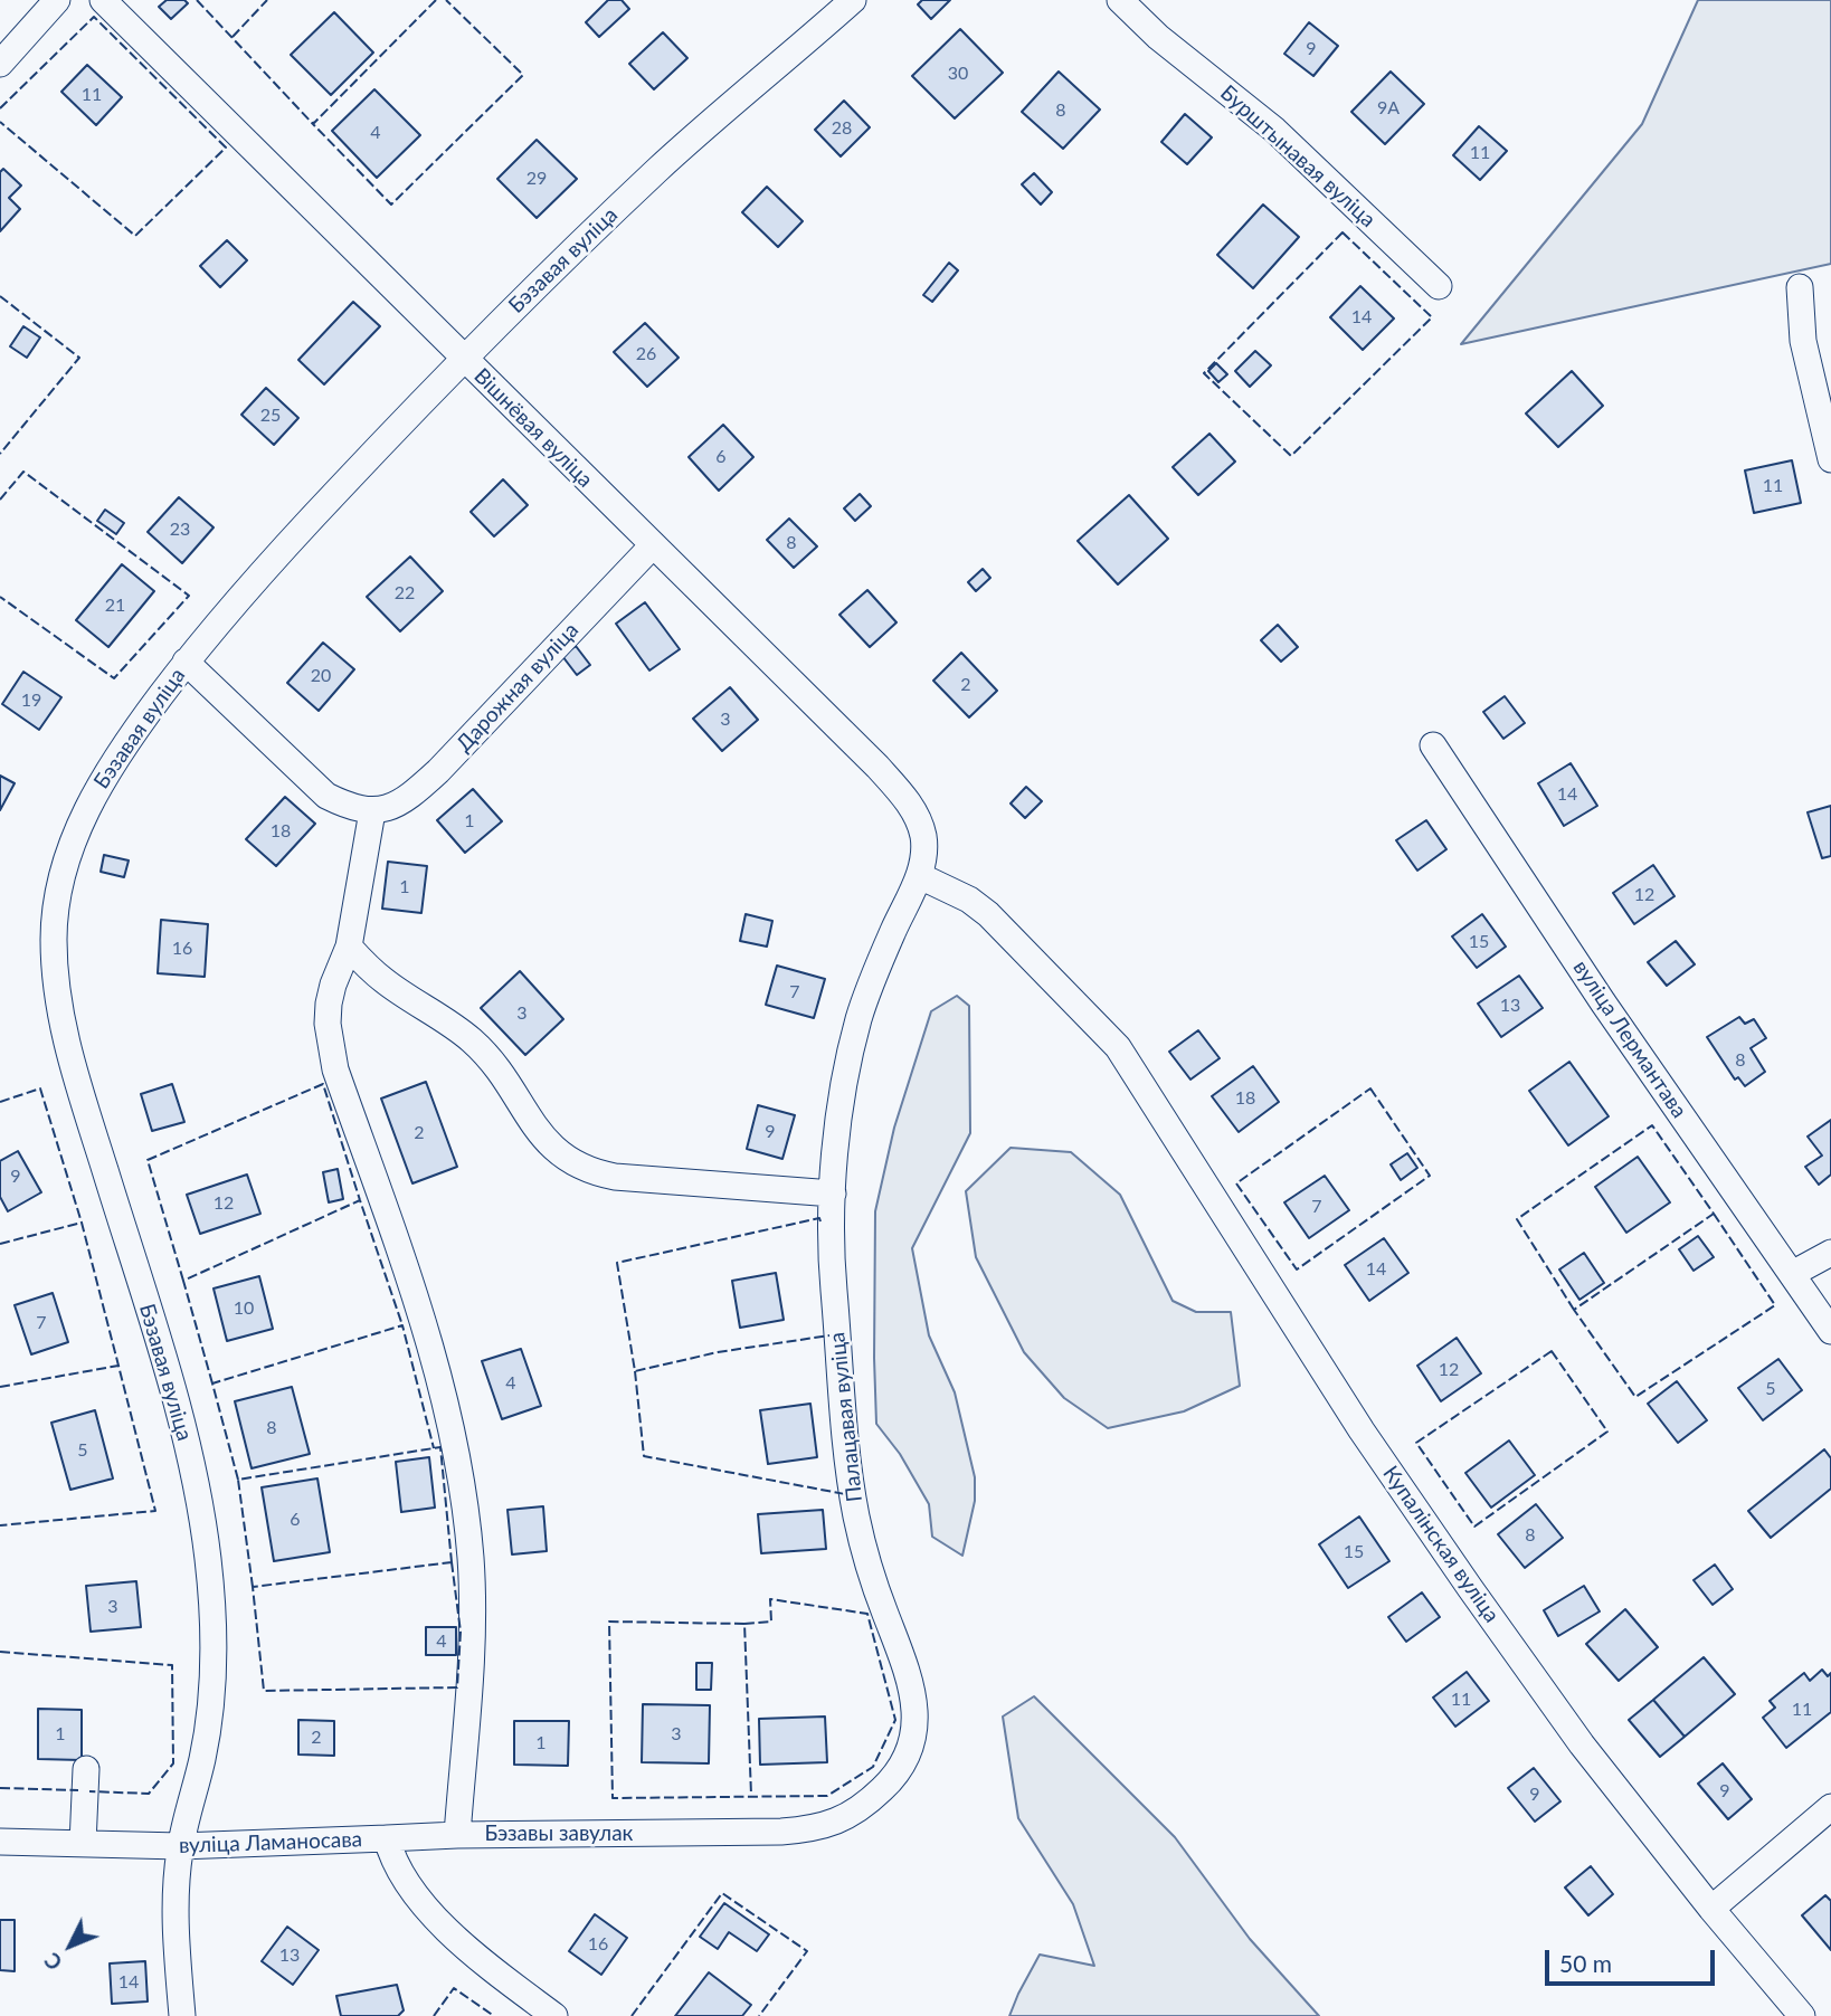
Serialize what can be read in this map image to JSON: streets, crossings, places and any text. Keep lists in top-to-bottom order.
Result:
{
  "streets": {
    "street": [
      "Бурштынавая вуліца",
      "Бэзавая вуліца",
      "Вішнёвая вуліца",
      "Дарожная вуліца",
      "вуліца Лермантава",
      "Палацавая вуліца",
      "Купалінская вуліца",
      "Бэзавы завулак",
      "вуліца Ламаносава"
    ]
  },
  "crossings": [
    ["Бэзавая вуліца", "Вішнёвая вуліца"],
    ["Бэзавая вуліца", "вуліца Ламаносава"],
    ["Вішнёвая вуліца", "Дарожная вуліца"],
    ["Вішнёвая вуліца", "Палацавая вуліца"],
    ["Вішнёвая вуліца", "Купалінская вуліца"],
    ["Палацавая вуліца", "Купалінская вуліца"],
    ["Палацавая вуліца", "Бэзавы завулак"],
    ["Бэзавы завулак", "вуліца Ламаносава"]
  ],
  "house_numbers": [
    "9",
    "30",
    "11",
    "9А",
    "8",
    "28",
    "4",
    "11",
    "29",
    "14",
    "26",
    "25",
    "6",
    "11",
    "23",
    "8",
    "22",
    "21",
    "20",
    "2",
    "19",
    "3",
    "14",
    "1",
    "18",
    "1",
    "12",
    "15",
    "16",
    "7",
    "13",
    "3",
    "8",
    "18",
    "9",
    "2",
    "9",
    "12",
    "7",
    "14",
    "10",
    "7",
    "12",
    "4",
    "5",
    "8",
    "5",
    "6",
    "8",
    "15",
    "3",
    "4",
    "11",
    "11",
    "1",
    "3",
    "2",
    "1",
    "9",
    "9",
    "16",
    "13",
    "14"
  ],
  "scale_bar": "50 m",
  "north": "bottom left"
}
